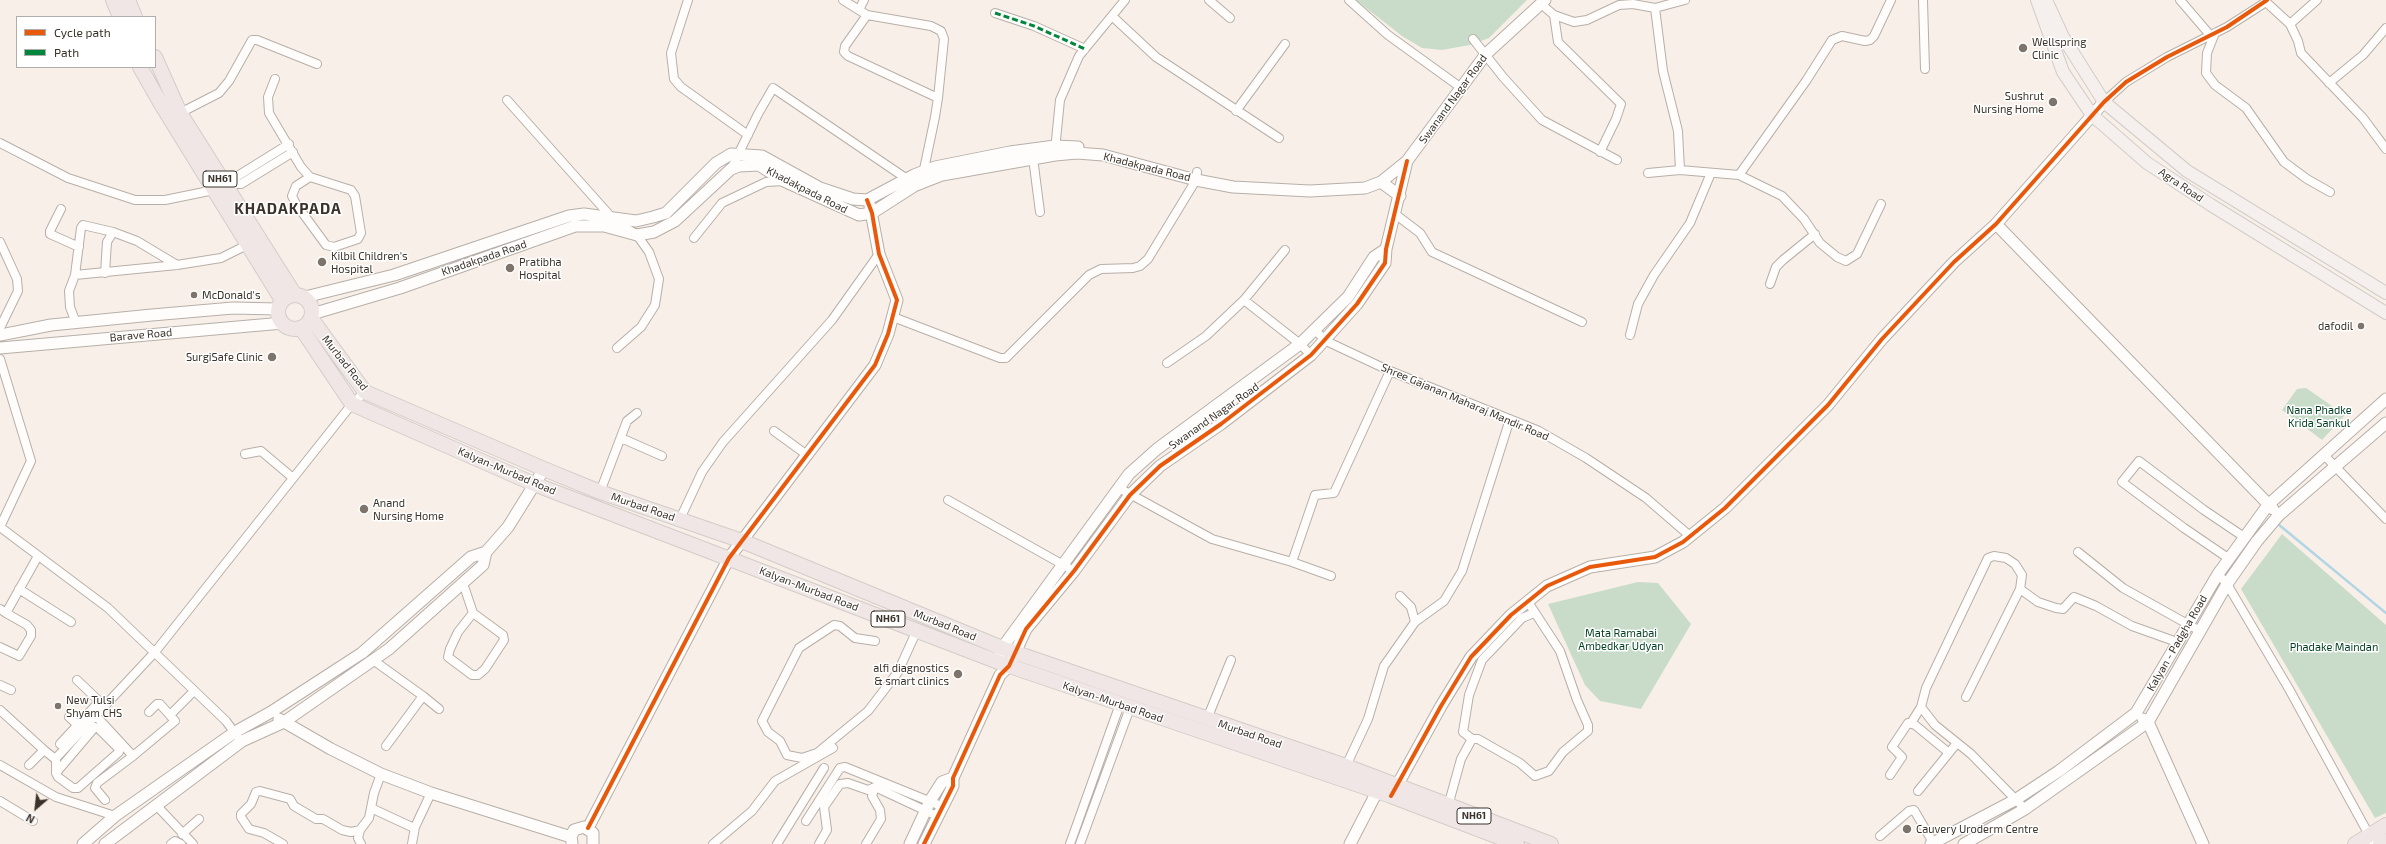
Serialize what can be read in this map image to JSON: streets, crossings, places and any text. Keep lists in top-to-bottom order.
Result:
{
  "streets": {
    "highway": ["NH61", "Murbad Road", "Kalyan-Murbad Road"],
    "main road": ["Agra Road"],
    "street": [
      "Swanand Nagar Road",
      "Khadakpada Road",
      "Barave Road",
      "Shree Gajanan Maharaj Mandir Road",
      "Kalyan - Padgha Road"
    ]
  },
  "crossings": [
    ["Swanand Nagar Road", "Murbad Road"],
    ["Swanand Nagar Road", "Shree Gajanan Maharaj Mandir Road"],
    ["Swanand Nagar Road", "Kalyan-Murbad Road"],
    ["Khadakpada Road", "NH61"],
    ["Khadakpada Road", "Barave Road"],
    ["Khadakpada Road", "Murbad Road"],
    ["NH61", "Barave Road"],
    ["NH61", "Murbad Road"],
    ["NH61", "Kalyan-Murbad Road"],
    ["Barave Road", "Murbad Road"],
    ["Murbad Road", "Kalyan-Murbad Road"]
  ],
  "districts": ["KHADAKPADA"],
  "parks": ["Nana Phadke Krida Sankul", "Mata Ramabai Ambedkar Udyan", "Phadake Maindan"],
  "places": [
    "Wellspring Clinic",
    "Sushrut Nursing Home",
    "Kilbil Children's Hospital",
    "Pratibha Hospital",
    "McDonald's",
    "dafodil",
    "SurgiSafe Clinic",
    "Anand Nursing Home",
    "alfi diagnostics & smart clinics",
    "New Tulsi Shyam CHS",
    "Cauvery Uroderm Centre"
  ],
  "legend": ["Cycle path", "Path"],
  "north": "bottom left"
}
